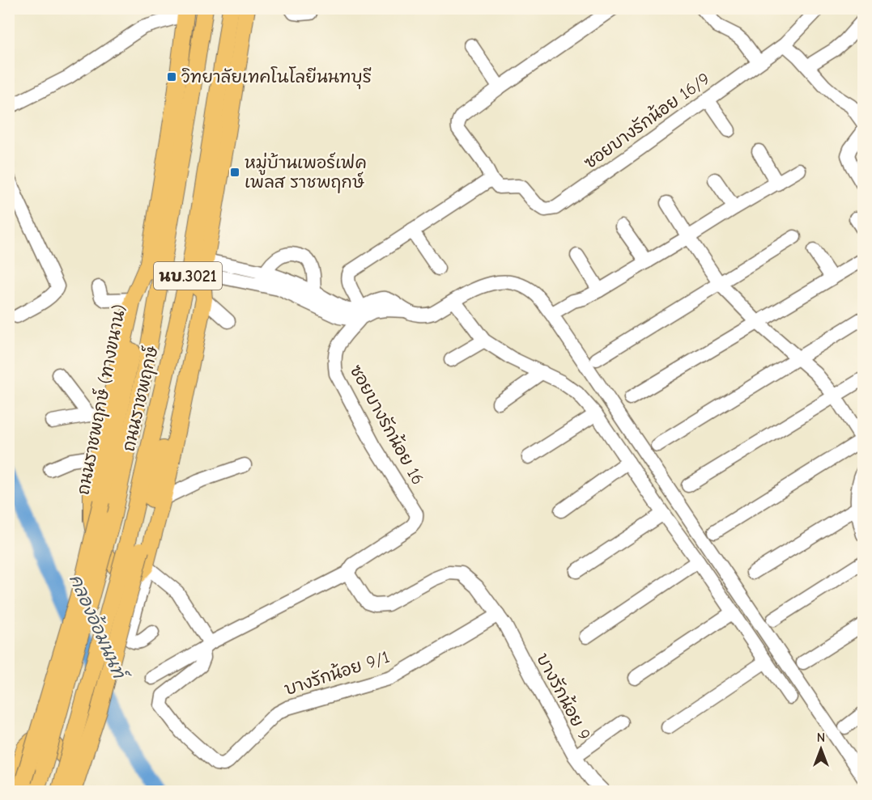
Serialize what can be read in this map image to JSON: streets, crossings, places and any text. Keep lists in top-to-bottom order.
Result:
{
  "streets": {
    "main road": ["นบ.3021", "ถนนราชพฤกษ์", "ถนนราชพฤกษ์ (ทางขนาน)"],
    "street": [
      "ซอยบางรักน้อย 16/9",
      "ซอยบางรักน้อย 16",
      "บางรักน้อย 9/1",
      "บางรักน้อย 9"
    ]
  },
  "crossings": [
    ["บางรักน้อย 9/1", "บางรักน้อย 9"]
  ],
  "water": ["คลองอ้อมนนท์"],
  "places": {
    "transit": ["วิทยาลัยเทคโนโลยีนนทบุรี", "หมู่บ้านเพอร์เฟค เพลส ราชพฤกษ์"]
  },
  "north": "top"
}
